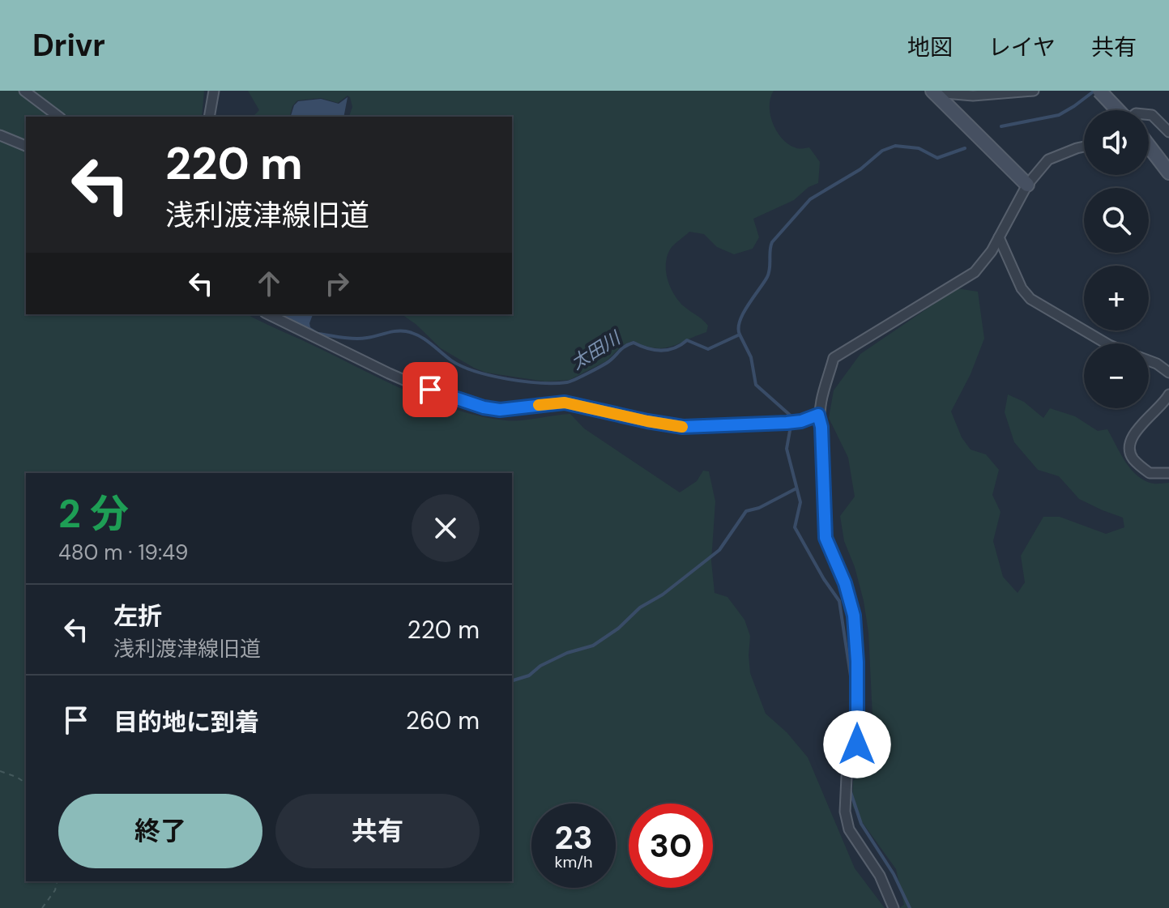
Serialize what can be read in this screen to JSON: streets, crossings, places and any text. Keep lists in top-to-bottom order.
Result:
{
  "water": ["太田川"],
  "page": {
    "header": "Drivr",
    "nav": ["地図", "レイヤ", "共有"],
    "map_buttons": ["+", "−"],
    "turn": ["220 m", "浅利渡津線旧道"],
    "heading": ["2 分", "480 m · 19:49"],
    "list": [
      {
        "name": "左折",
        "note": "浅利渡津線旧道",
        "value": "220 m"
      },
      {
        "name": "目的地に到着",
        "value": "260 m"
      }
    ],
    "buttons": ["終了", "共有"],
    "speed": "23 km/h",
    "limit": "30"
  }
}
